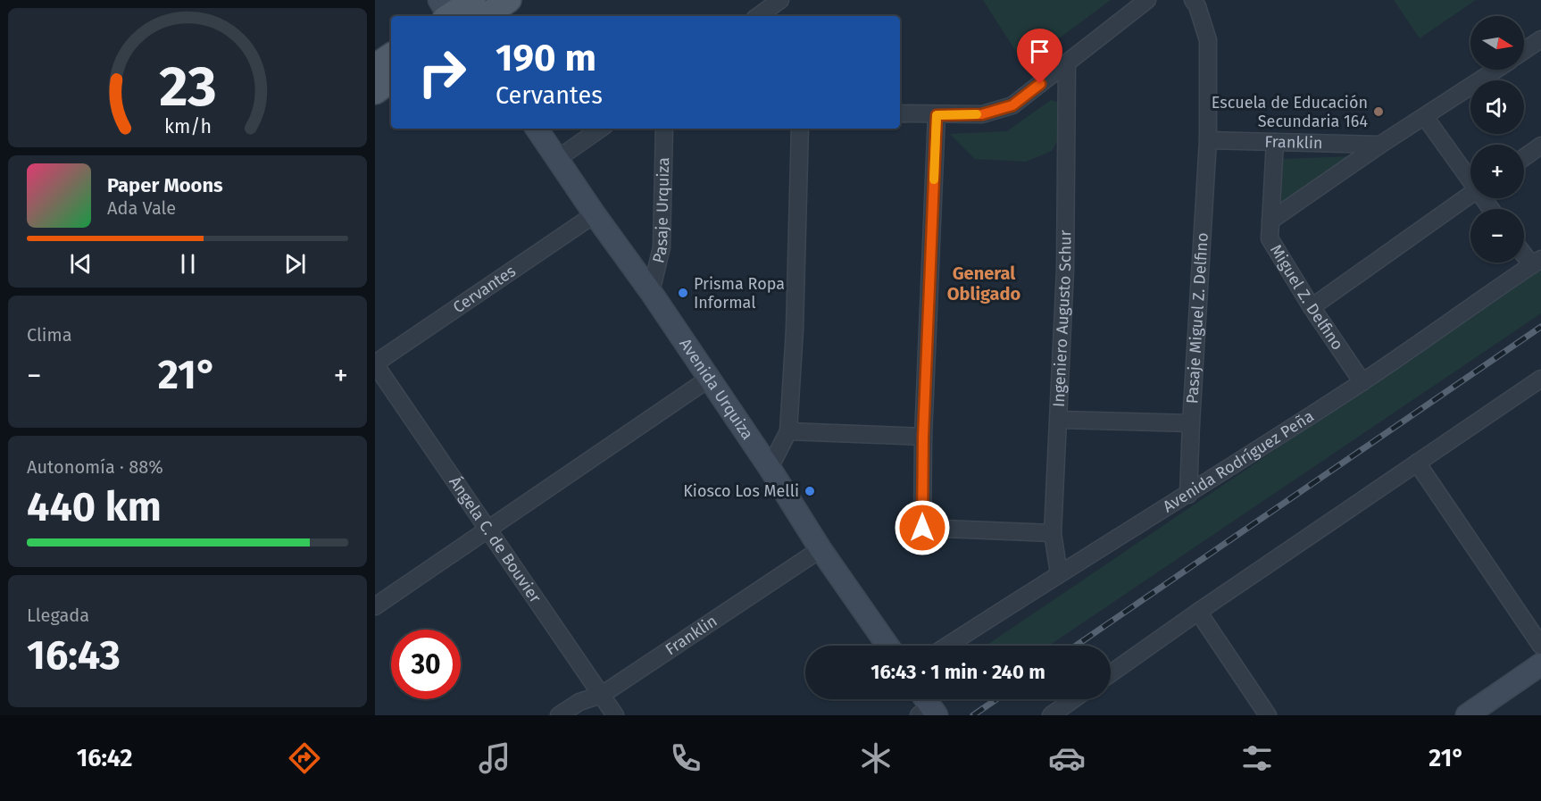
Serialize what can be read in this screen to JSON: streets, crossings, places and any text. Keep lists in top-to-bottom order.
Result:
{
  "streets": {
    "street": [
      "Franklin",
      "Pasaje Urquiza",
      "Cervantes",
      "Miguel Z. Delfino",
      "Ingeniero Augusto Schur",
      "Pasaje Miguel Z. Delfino",
      "Avenida Urquiza",
      "Avenida Rodríguez Peña",
      "Ángela C. de Bouvier"
    ]
  },
  "crossings": [
    ["Franklin", "Miguel Z. Delfino"],
    ["Franklin", "Pasaje Miguel Z. Delfino"],
    ["Franklin", "Avenida Urquiza"],
    ["Franklin", "Ángela C. de Bouvier"],
    ["Pasaje Urquiza", "Avenida Urquiza"],
    ["Cervantes", "Avenida Urquiza"],
    ["Cervantes", "Ángela C. de Bouvier"],
    ["Miguel Z. Delfino", "Avenida Rodríguez Peña"],
    ["Ingeniero Augusto Schur", "Avenida Rodríguez Peña"],
    ["Pasaje Miguel Z. Delfino", "Avenida Rodríguez Peña"]
  ],
  "districts": ["General Obligado"],
  "places": ["Escuela de Educación Secundaria 164", "Prisma Ropa Informal", "Kiosco Los Melli"],
  "north": "right",
  "page": {
    "map_buttons": ["+", "−"],
    "turn": ["190 m", "Cervantes"],
    "song": ["Paper Moons", "Ada Vale"],
    "tile": [
      "Clima",
      ["Autonomía · 88%", "440 km"],
      ["Llegada", "16:43"]
    ],
    "heat": ["−", "21°", "+"],
    "limit": "30",
    "trip": "16:43 · 1 min · 240 m",
    "tabs": ["16:42", "21°"],
    "gauge": ["23", "km/h"]
  }
}
